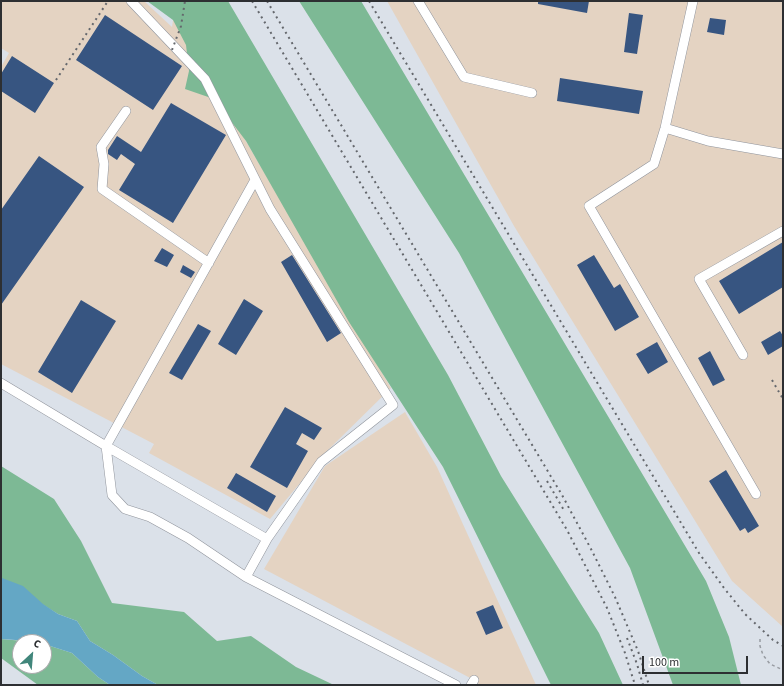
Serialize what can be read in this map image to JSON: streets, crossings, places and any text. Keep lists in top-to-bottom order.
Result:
{
  "scale_bar": "100 m",
  "north": "top right"
}
